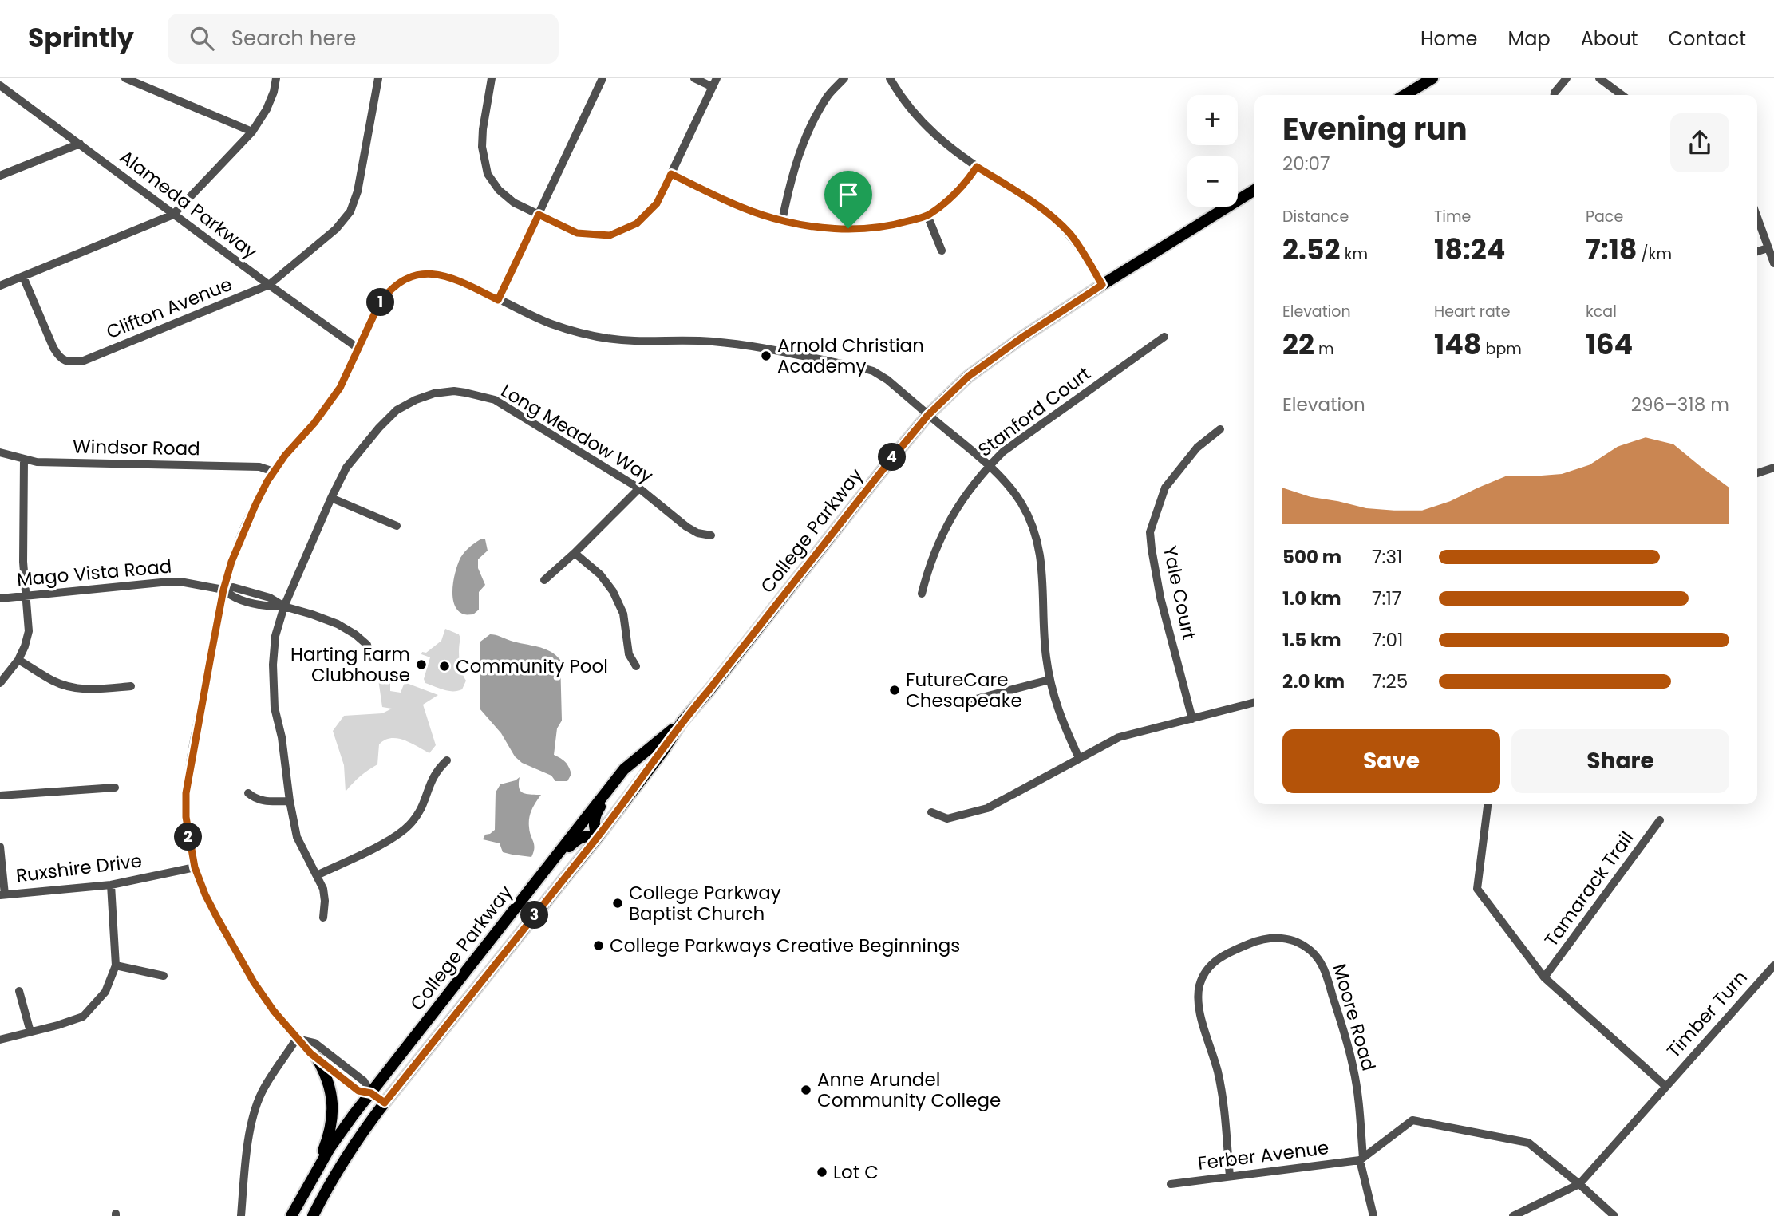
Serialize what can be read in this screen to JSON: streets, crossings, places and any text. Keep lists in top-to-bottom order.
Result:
{
  "streets": {
    "main road": ["College Parkway"],
    "street": [
      "Alameda Parkway",
      "Clifton Avenue",
      "Stanford Court",
      "Long Meadow Way",
      "Windsor Road",
      "Mago Vista Road",
      "Yale Court",
      "Ruxshire Drive",
      "Tamarack Trail",
      "Timber Turn",
      "Moore Road",
      "Ferber Avenue"
    ]
  },
  "crossings": [
    ["Alameda Parkway", "Clifton Avenue"],
    ["Long Meadow Way", "Mago Vista Road"],
    ["Moore Road", "Ferber Avenue"]
  ],
  "places": [
    "Arnold Christian Academy",
    "Harting Farm Clubhouse",
    "Community Pool",
    "FutureCare Chesapeake",
    "College Parkway Baptist Church",
    "College Parkways Creative Beginnings",
    "Anne Arundel Community College",
    "Lot C"
  ],
  "page": {
    "header": "Sprintly",
    "search": "Search here",
    "nav": [
      "Home",
      "Map",
      "About",
      "Contact"
    ],
    "map_buttons": ["+", "−"],
    "heading": ["Evening run", "20:07"],
    "stats": [
      ["Distance", "2.52 km"],
      ["Time", "18:24"],
      ["Pace", "7:18 /km"],
      ["Elevation", "22 m"],
      ["Heart rate", "148 bpm"],
      ["kcal", "164"]
    ],
    "pins": [
      "1",
      "4",
      "2",
      "3"
    ],
    "chart": ["Elevation", "296–318 m"],
    "list": [
      {
        "name": "500 m",
        "note": "7:31"
      },
      {
        "name": "1.0 km",
        "note": "7:17"
      },
      {
        "name": "1.5 km",
        "note": "7:01"
      },
      {
        "name": "2.0 km",
        "note": "7:25"
      }
    ],
    "buttons": ["Save", "Share"]
  }
}
